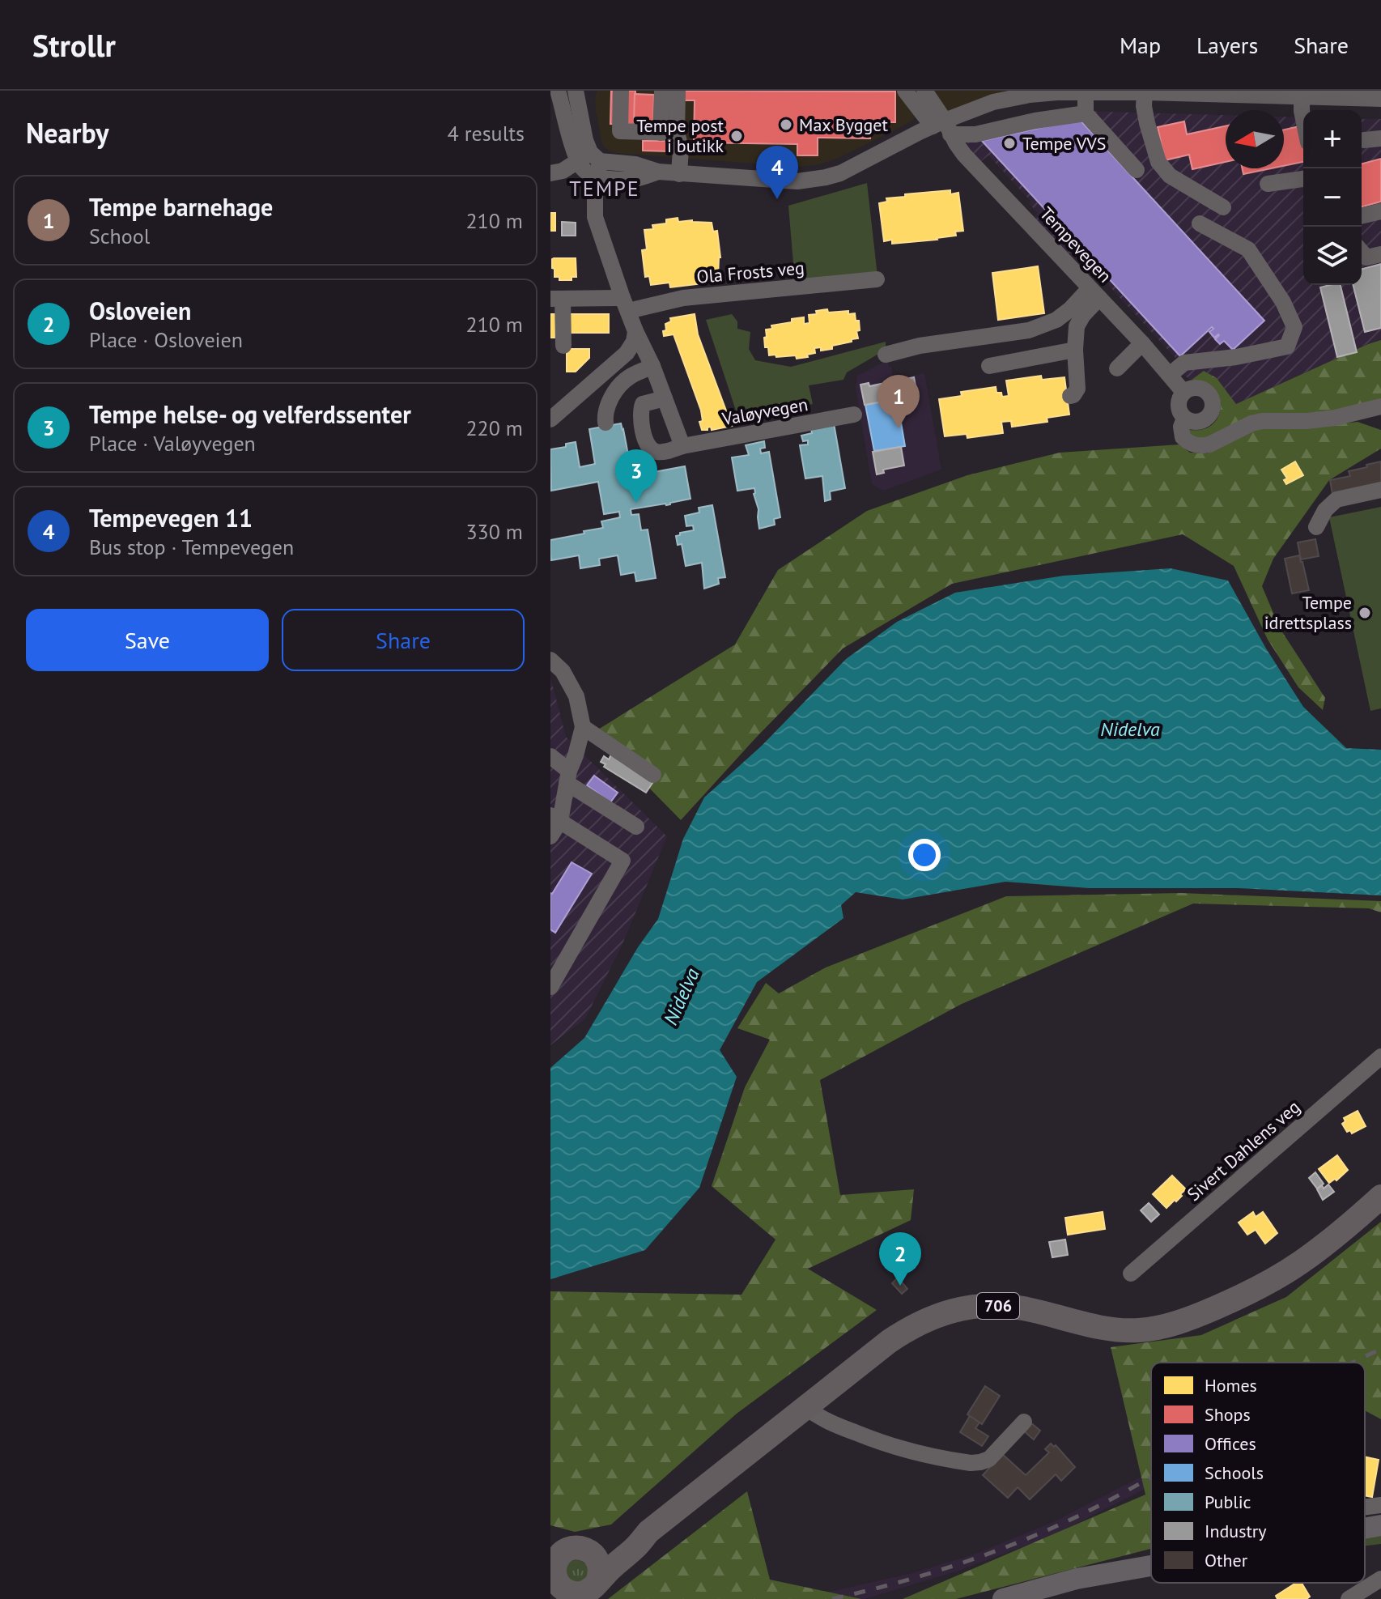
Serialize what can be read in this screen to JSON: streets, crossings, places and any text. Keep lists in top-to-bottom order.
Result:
{
  "streets": {
    "highway": ["706"],
    "street": [
      "Tempevegen",
      "Ola Frosts veg",
      "Valøyvegen",
      "Sivert Dahlens veg"
    ]
  },
  "districts": ["TEMPE"],
  "water": ["Nidelva"],
  "places": [
    "Max Bygget",
    "Tempe post i butikk",
    "Tempe VVS",
    "Tempe idrettsplass"
  ],
  "legend": [
    "Homes",
    "Shops",
    "Offices",
    "Schools",
    "Public",
    "Industry",
    "Other"
  ],
  "north": "left",
  "page": {
    "header": "Strollr",
    "nav": ["Map", "Layers", "Share"],
    "heading": ["Nearby", "4 results"],
    "map_buttons": ["+", "−"],
    "pins": [
      "4",
      "1",
      "3",
      "2"
    ],
    "list": [
      {
        "mark": "1",
        "name": "Tempe barnehage",
        "note": "School",
        "value": "210 m"
      },
      {
        "mark": "2",
        "name": "Osloveien",
        "note": "Place · Osloveien",
        "value": "210 m"
      },
      {
        "mark": "3",
        "name": "Tempe helse- og velferdssenter",
        "note": "Place · Valøyvegen",
        "value": "220 m"
      },
      {
        "mark": "4",
        "name": "Tempevegen 11",
        "note": "Bus stop · Tempevegen",
        "value": "330 m"
      }
    ],
    "buttons": ["Save", "Share"]
  }
}
